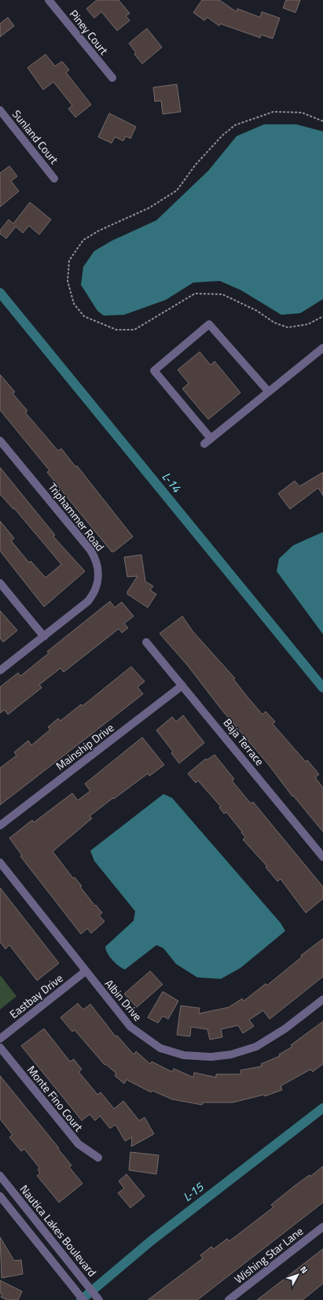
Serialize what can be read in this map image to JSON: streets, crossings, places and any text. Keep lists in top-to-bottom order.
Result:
{
  "streets": {
    "street": [
      "Piney Court",
      "Sunland Court",
      "Triphammer Road",
      "Baja Terrace",
      "Mainship Drive",
      "Eastbay Drive",
      "Albin Drive",
      "Monte Fino Court",
      "Nautica Lakes Boulevard",
      "Wishing Star Lane"
    ]
  },
  "crossings": [
    ["Baja Terrace", "Mainship Drive"],
    ["Eastbay Drive", "Albin Drive"]
  ],
  "water": ["L-14", "L-15"],
  "north": "top right"
}
